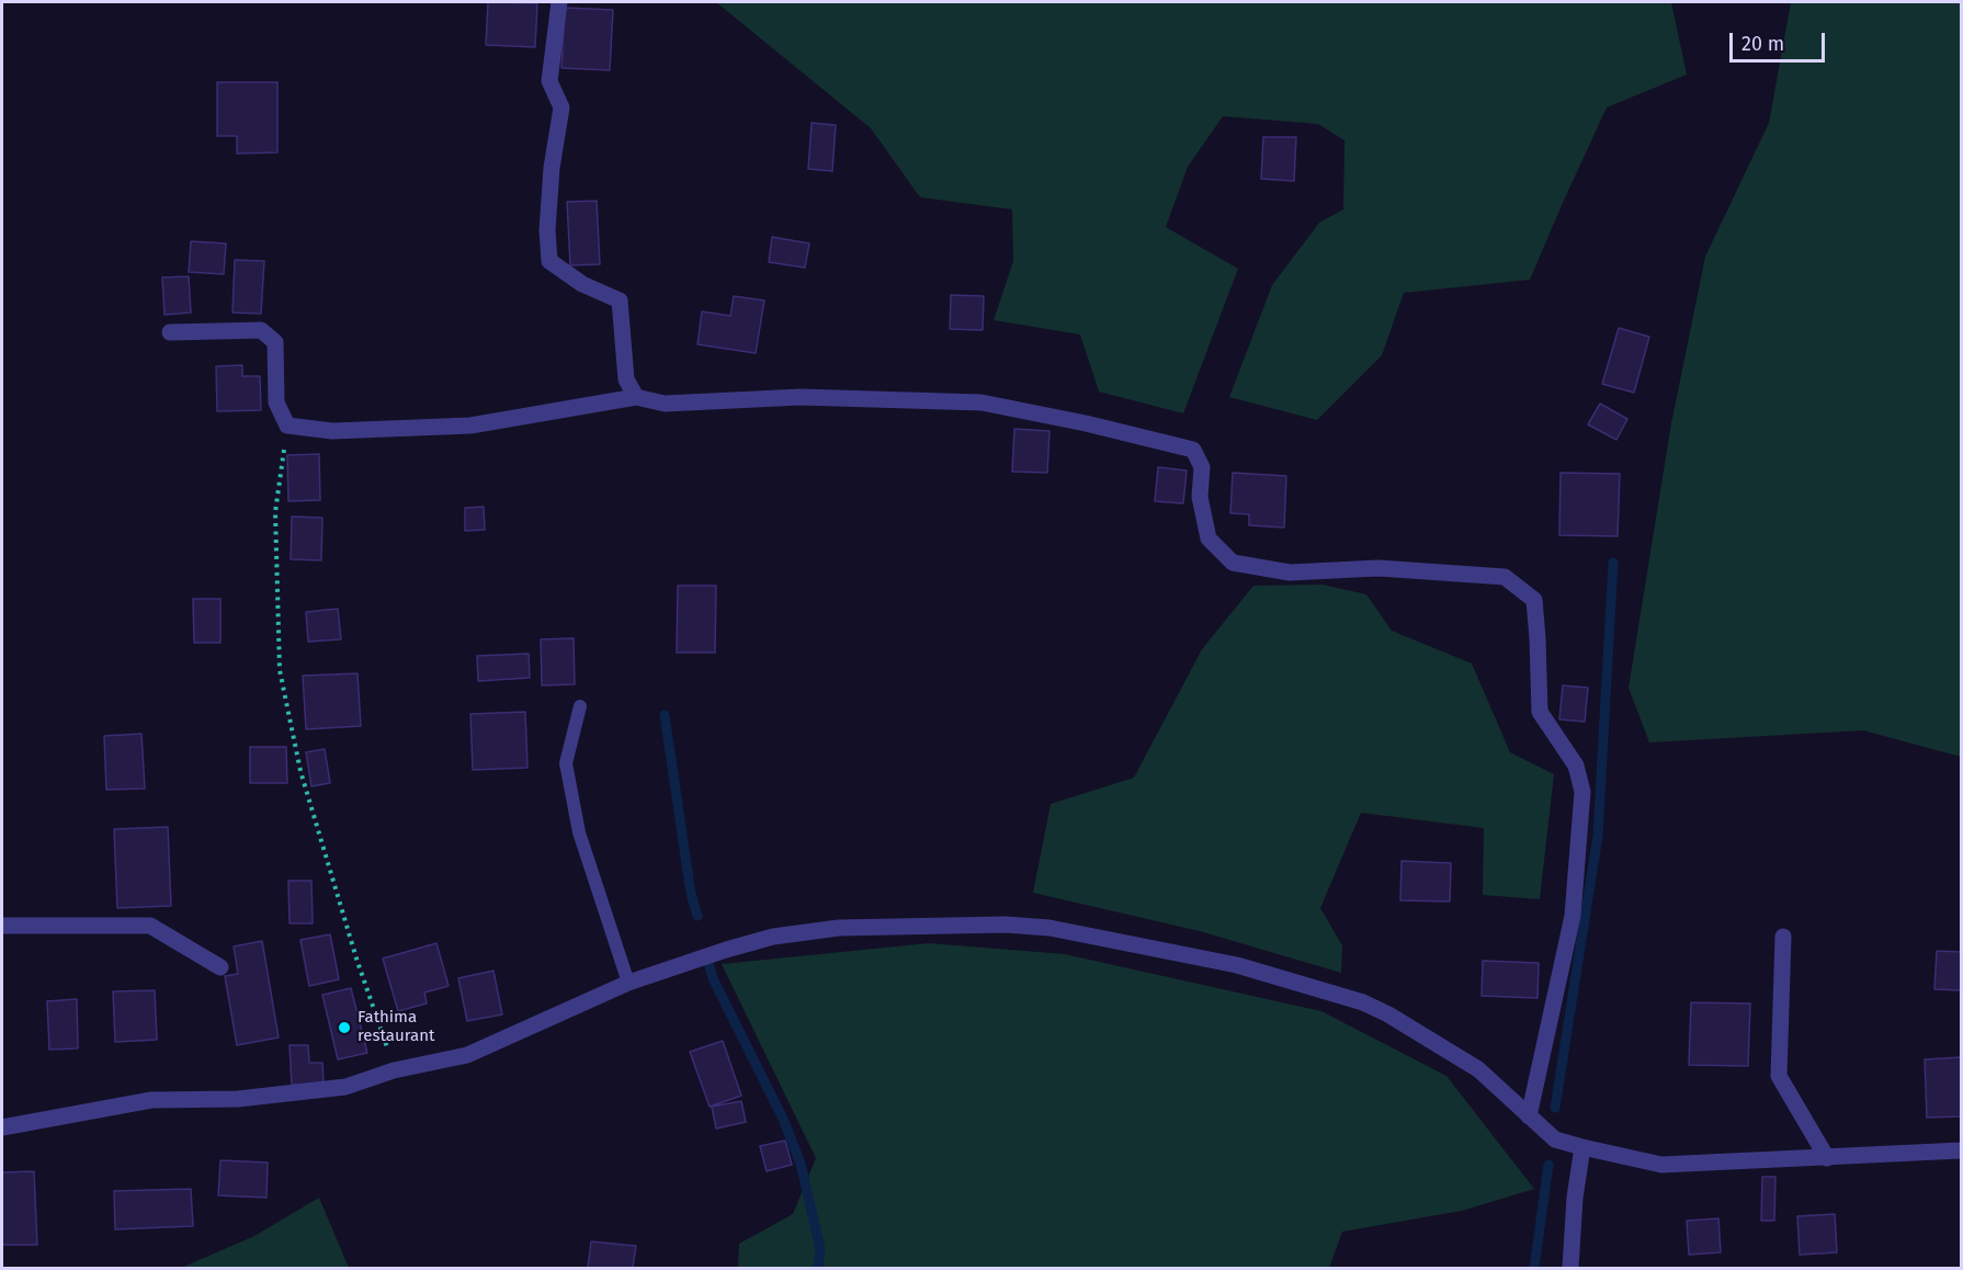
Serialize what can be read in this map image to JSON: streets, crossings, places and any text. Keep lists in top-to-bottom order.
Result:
{
  "places": ["Fathima restaurant"],
  "scale_bar": "20 m"
}
